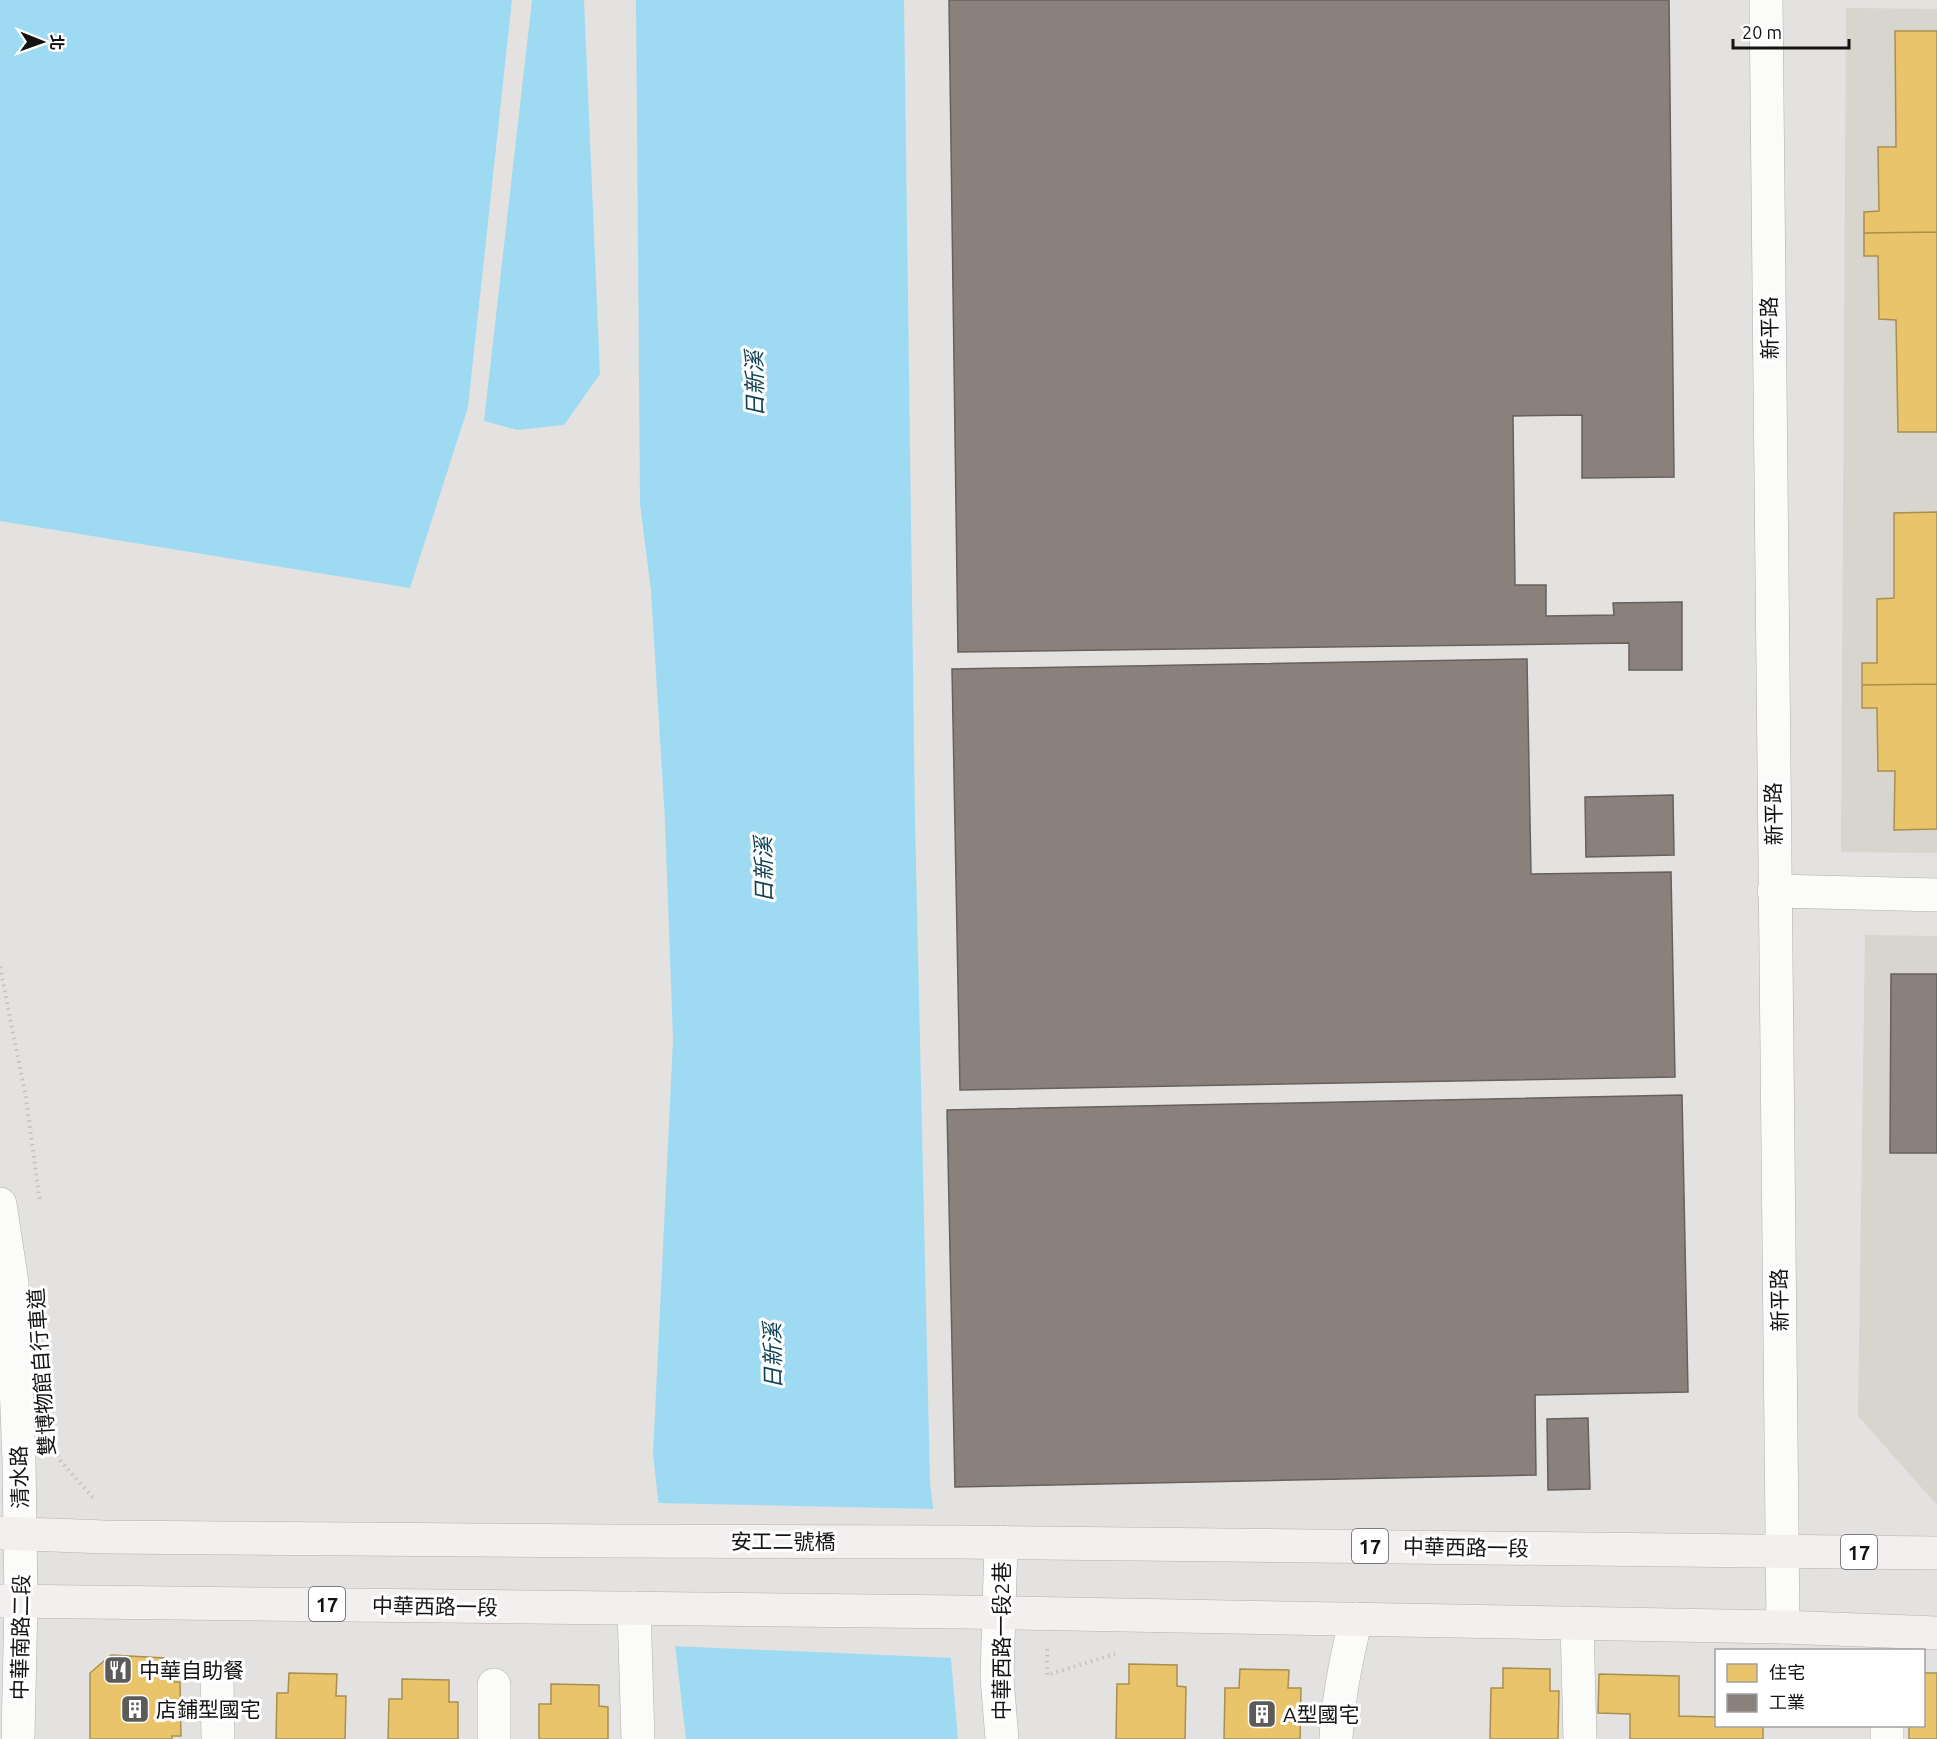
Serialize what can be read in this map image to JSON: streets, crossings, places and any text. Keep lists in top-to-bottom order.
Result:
{
  "streets": {
    "main road": ["安工二號橋", "17", "中華西路一段"],
    "street": [
      "新平路",
      "清水路",
      "中華南路二段",
      "中華西路一段2巷"
    ],
    "path": ["雙博物館自行車道"]
  },
  "crossings": [
    ["新平路", "17"],
    ["新平路", "中華西路一段"],
    ["清水路", "安工二號橋"],
    ["清水路", "中華南路二段"],
    ["安工二號橋", "中華西路一段"],
    ["安工二號橋", "中華南路二段"],
    ["17", "中華西路一段"],
    ["17", "中華西路一段2巷"],
    ["中華西路一段", "中華南路二段"],
    ["中華西路一段", "中華西路一段2巷"]
  ],
  "water": ["日新溪"],
  "places": {
    "restaurant": ["中華自助餐"],
    "building": ["店鋪型國宅", "A型國宅"]
  },
  "legend": ["住宅", "工業"],
  "scale_bar": "20 m",
  "north": "right"
}
